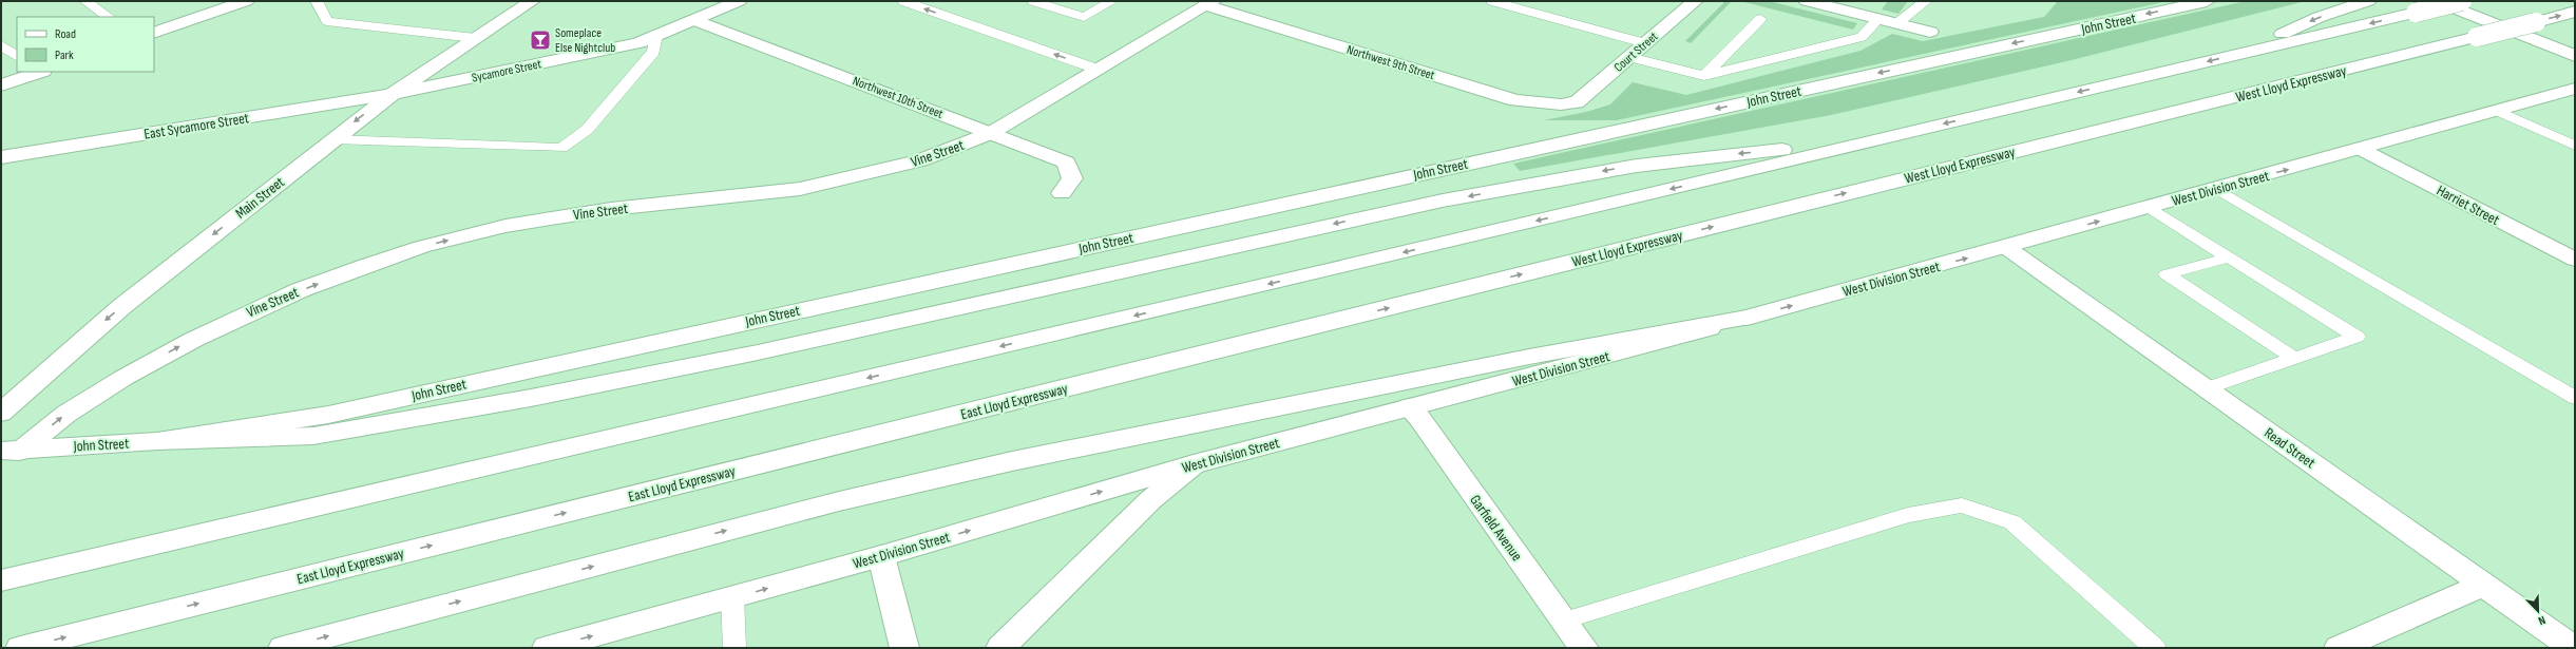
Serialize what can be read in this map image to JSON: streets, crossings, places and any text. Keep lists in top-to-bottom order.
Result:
{
  "streets": {
    "main road": [
      "John Street",
      "Court Street",
      "Northwest 9th Street",
      "Sycamore Street",
      "West Lloyd Expressway",
      "Northwest 10th Street",
      "East Sycamore Street",
      "Vine Street",
      "West Division Street",
      "Main Street",
      "Harriet Street",
      "East Lloyd Expressway",
      "Read Street",
      "Garfield Avenue"
    ]
  },
  "crossings": [
    ["John Street", "Vine Street"],
    ["Court Street", "Northwest 9th Street"],
    ["Northwest 9th Street", "Vine Street"],
    ["Sycamore Street", "Northwest 10th Street"],
    ["Sycamore Street", "East Sycamore Street"],
    ["Sycamore Street", "Main Street"],
    ["West Lloyd Expressway", "East Lloyd Expressway"],
    ["Northwest 10th Street", "Vine Street"],
    ["East Sycamore Street", "Main Street"],
    ["West Division Street", "Harriet Street"],
    ["West Division Street", "Read Street"],
    ["West Division Street", "Garfield Avenue"]
  ],
  "one_way": ["Main Street"],
  "places": {
    "bar": ["Someplace Else Nightclub"]
  },
  "legend": ["Road", "Park"],
  "north": "bottom right"
}
